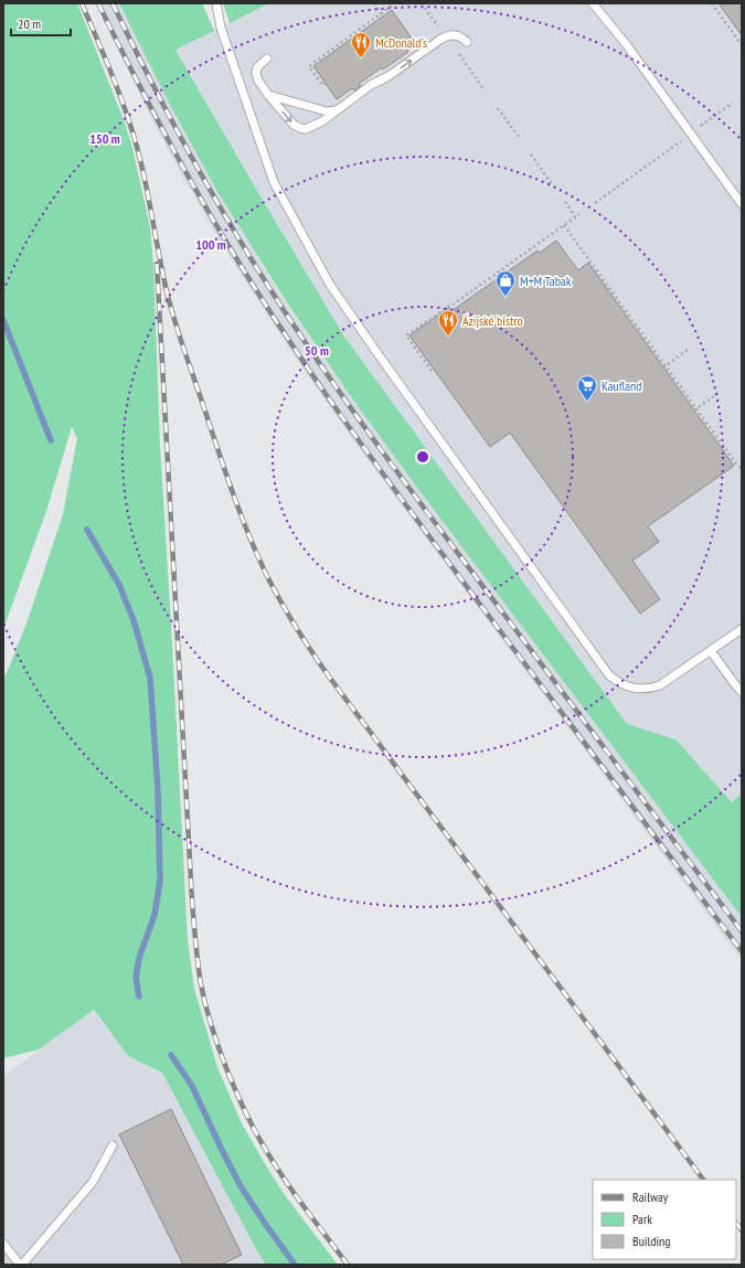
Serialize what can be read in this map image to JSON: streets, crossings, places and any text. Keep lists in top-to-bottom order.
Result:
{
  "places": {
    "restaurant": ["McDonald's", "Ázijské bistro"],
    "shop": ["M+M Tabak"],
    "supermarket": ["Kaufland"]
  },
  "legend": ["Railway", "Park", "Building"],
  "scale_bar": "20 m",
  "rings": ["150 m", "100 m", "50 m"]
}
